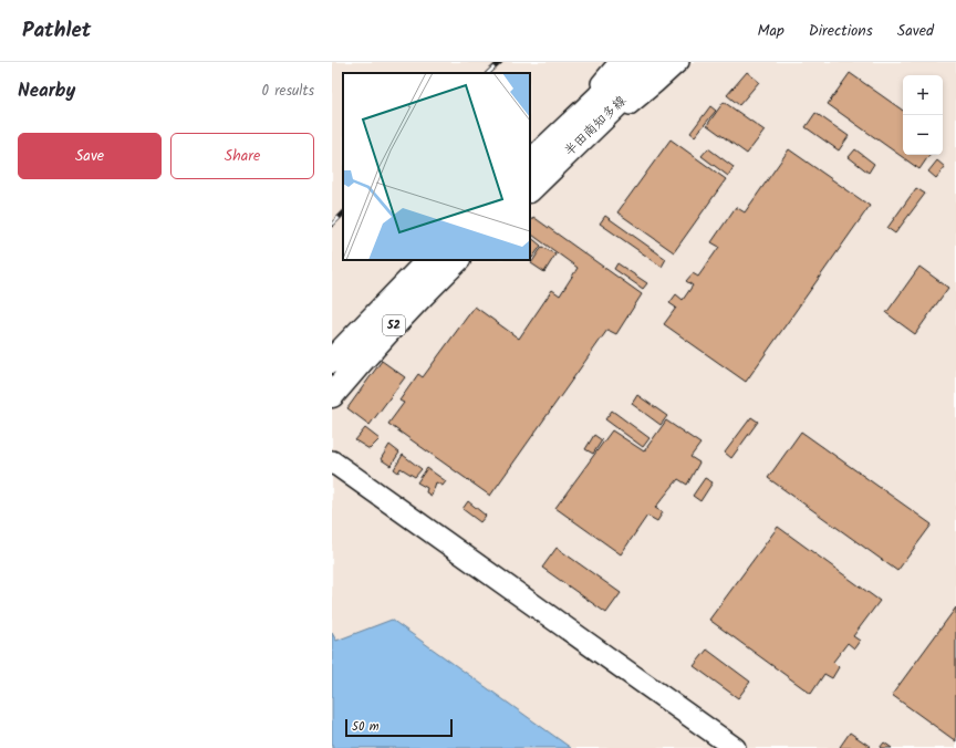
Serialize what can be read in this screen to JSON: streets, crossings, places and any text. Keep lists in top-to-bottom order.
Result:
{
  "streets": {
    "main road": ["半田南知多線", "52"]
  },
  "scale_bar": "50 m",
  "page": {
    "header": "Pathlet",
    "nav": ["Map", "Directions", "Saved"],
    "heading": ["Nearby", "0 results"],
    "map_buttons": ["+", "−"],
    "buttons": ["Save", "Share"],
    "scale": "50 m"
  }
}
